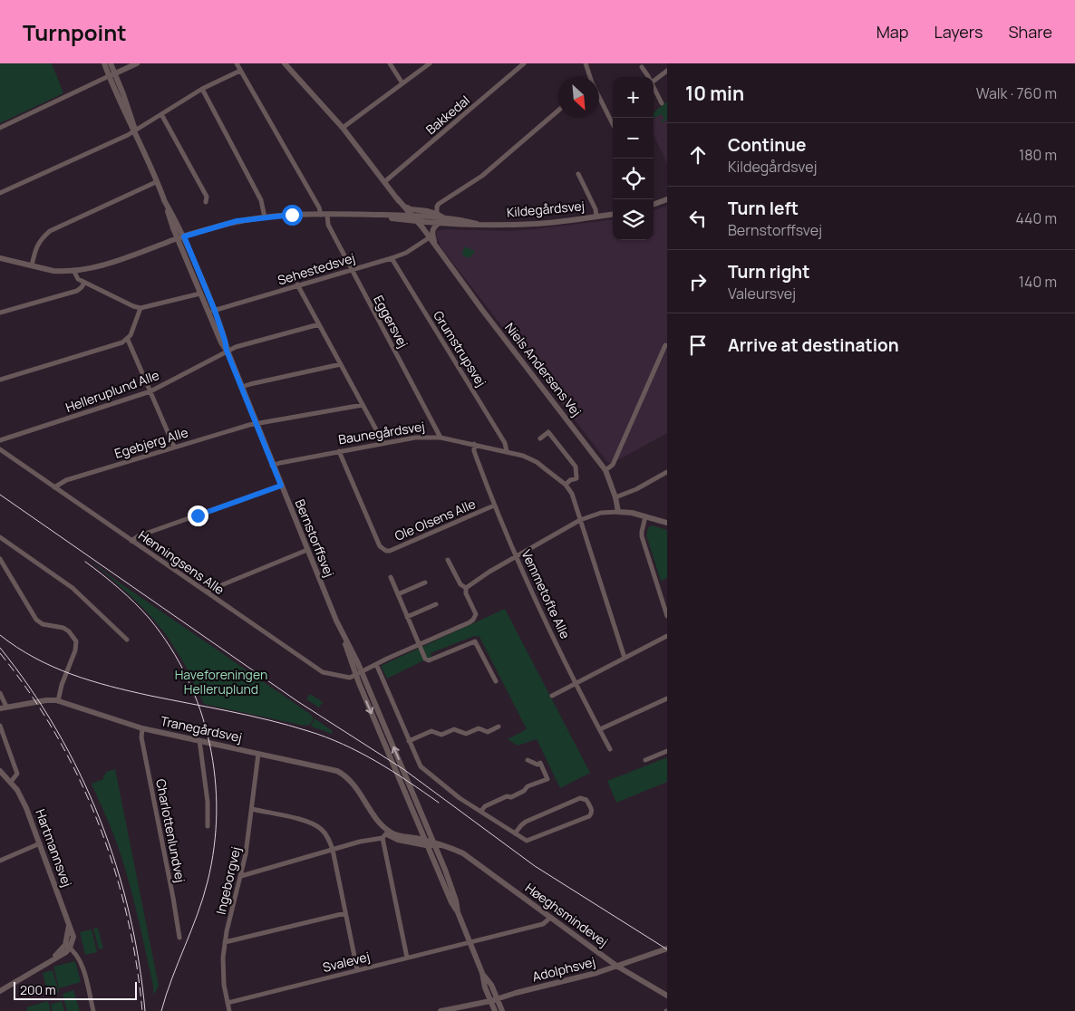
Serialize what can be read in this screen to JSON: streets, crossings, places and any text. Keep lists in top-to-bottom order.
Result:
{
  "streets": {
    "street": [
      "Bakkedal",
      "Kildegårdsvej",
      "Sehestedsvej",
      "Eggersvej",
      "Grumstrupsvej",
      "Niels Andersens Vej",
      "Helleruplund Alle",
      "Baunegårdsvej",
      "Egebjerg Alle",
      "Ole Olsens Alle",
      "Bernstorffsvej",
      "Henningsens Alle",
      "Vemmetofte Alle",
      "Tranegårdsvej",
      "Charlottenlundvej",
      "Hartmannsvej",
      "Ingeborgvej",
      "Høeghsmindevej",
      "Svalevej",
      "Adolphsvej"
    ]
  },
  "crossings": [
    ["Kildegårdsvej", "Eggersvej"],
    ["Kildegårdsvej", "Bernstorffsvej"],
    ["Sehestedsvej", "Eggersvej"],
    ["Sehestedsvej", "Grumstrupsvej"],
    ["Sehestedsvej", "Niels Andersens Vej"],
    ["Sehestedsvej", "Bernstorffsvej"],
    ["Eggersvej", "Baunegårdsvej"],
    ["Grumstrupsvej", "Baunegårdsvej"],
    ["Helleruplund Alle", "Bernstorffsvej"],
    ["Baunegårdsvej", "Ole Olsens Alle"],
    ["Baunegårdsvej", "Bernstorffsvej"],
    ["Baunegårdsvej", "Vemmetofte Alle"],
    ["Egebjerg Alle", "Bernstorffsvej"],
    ["Egebjerg Alle", "Henningsens Alle"],
    ["Ole Olsens Alle", "Vemmetofte Alle"],
    ["Bernstorffsvej", "Henningsens Alle"],
    ["Bernstorffsvej", "Høeghsmindevej"],
    ["Bernstorffsvej", "Svalevej"],
    ["Bernstorffsvej", "Adolphsvej"],
    ["Tranegårdsvej", "Charlottenlundvej"],
    ["Tranegårdsvej", "Ingeborgvej"],
    ["Ingeborgvej", "Svalevej"],
    ["Høeghsmindevej", "Svalevej"],
    ["Høeghsmindevej", "Adolphsvej"]
  ],
  "parks": ["Haveforeningen Helleruplund"],
  "scale_bar": "200 m",
  "north": "bottom right",
  "page": {
    "header": "Turnpoint",
    "nav": ["Map", "Layers", "Share"],
    "heading": ["10 min", "Walk · 760 m"],
    "map_buttons": ["+", "−"],
    "list": [
      ["Continue", "Kildegårdsvej", "180 m"],
      ["Turn left", "Bernstorffsvej", "440 m"],
      ["Turn right", "Valeursvej", "140 m"],
      "Arrive at destination"
    ],
    "scale": "200 m"
  }
}
